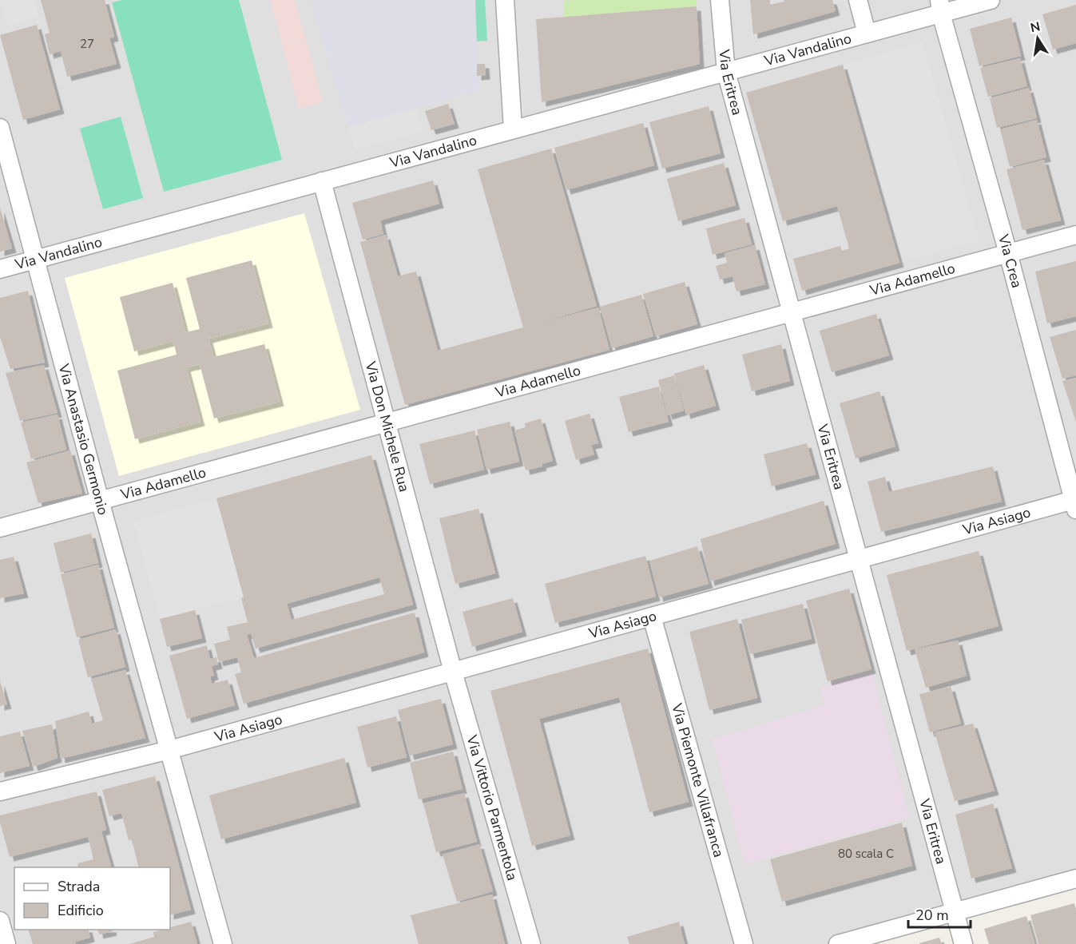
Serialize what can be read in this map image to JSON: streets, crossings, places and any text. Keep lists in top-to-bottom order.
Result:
{
  "streets": {
    "street": [
      "Via Vandalino",
      "Via Eritrea",
      "Via Crea",
      "Via Adamello",
      "Via Don Michele Rua",
      "Via Anastasio Germonio",
      "Via Asiago",
      "Via Piemonte Villafranca",
      "Via Vittorio Parmentola"
    ]
  },
  "crossings": [
    ["Via Vandalino", "Via Eritrea"],
    ["Via Vandalino", "Via Crea"],
    ["Via Vandalino", "Via Don Michele Rua"],
    ["Via Vandalino", "Via Anastasio Germonio"],
    ["Via Eritrea", "Via Adamello"],
    ["Via Eritrea", "Via Asiago"],
    ["Via Crea", "Via Adamello"],
    ["Via Crea", "Via Asiago"],
    ["Via Adamello", "Via Don Michele Rua"],
    ["Via Adamello", "Via Anastasio Germonio"],
    ["Via Don Michele Rua", "Via Asiago"],
    ["Via Don Michele Rua", "Via Vittorio Parmentola"],
    ["Via Anastasio Germonio", "Via Asiago"],
    ["Via Asiago", "Via Piemonte Villafranca"],
    ["Via Asiago", "Via Vittorio Parmentola"]
  ],
  "house_numbers": ["27", "80 scala C"],
  "legend": ["Strada", "Edificio"],
  "scale_bar": "20 m",
  "north": "top"
}
